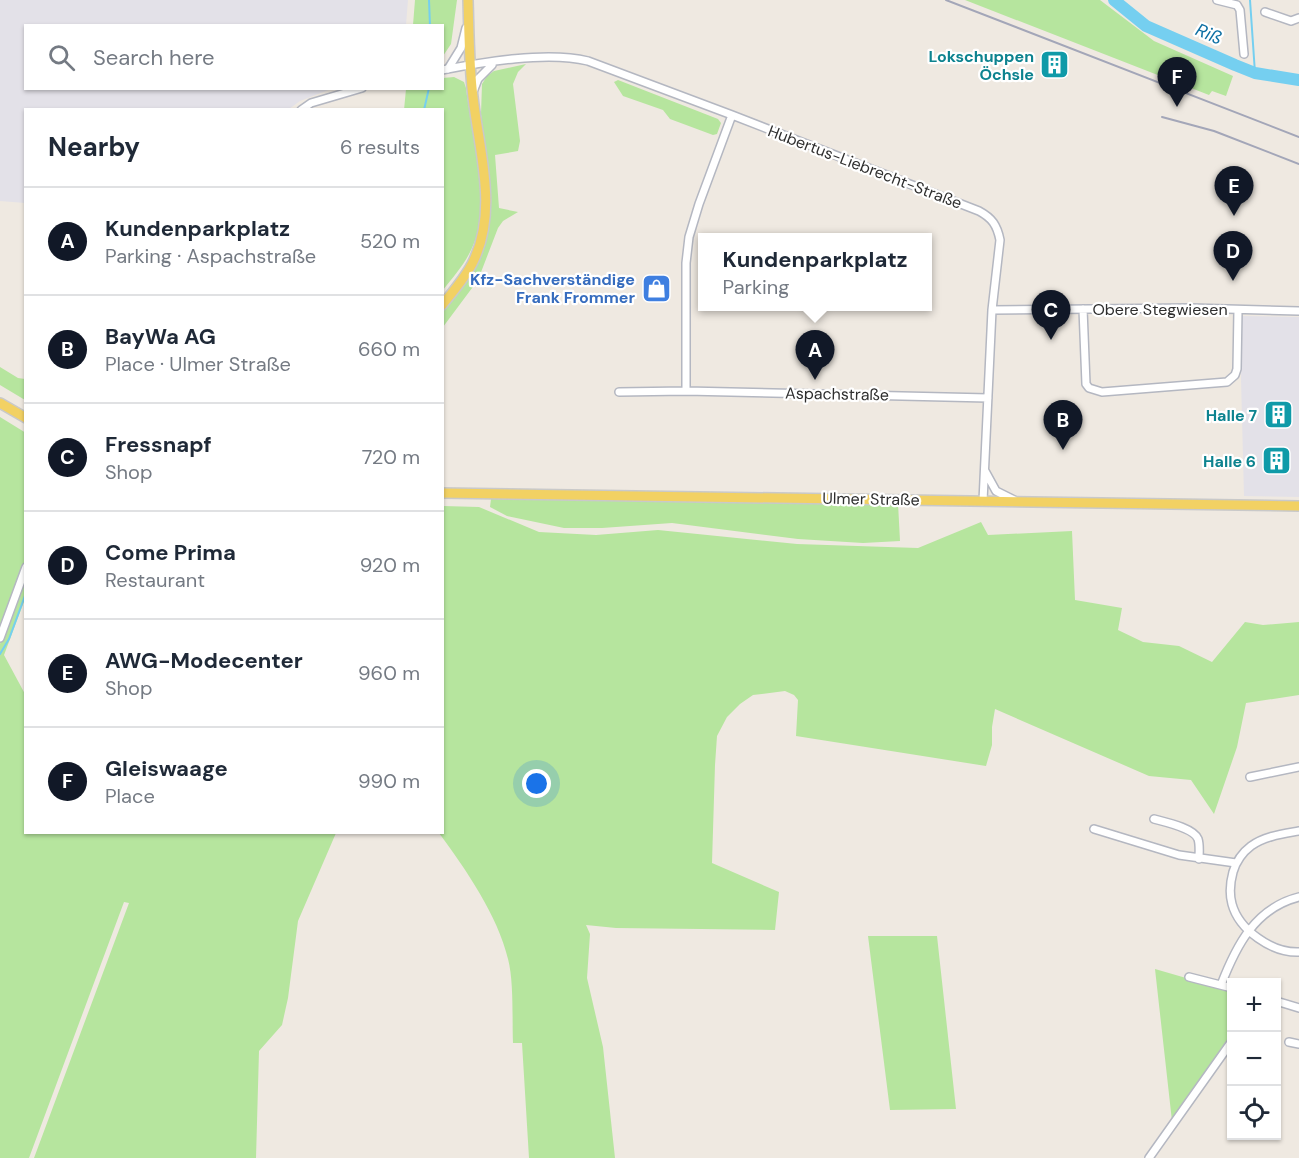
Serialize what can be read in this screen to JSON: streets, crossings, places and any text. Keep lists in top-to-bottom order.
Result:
{
  "streets": {
    "main road": ["Ulmer Straße"],
    "street": ["Hubertus-Liebrecht-Straße", "Obere Stegwiesen", "Aspachstraße"]
  },
  "crossings": [
    ["Hubertus-Liebrecht-Straße", "Obere Stegwiesen"],
    ["Hubertus-Liebrecht-Straße", "Aspachstraße"],
    ["Hubertus-Liebrecht-Straße", "Ulmer Straße"]
  ],
  "water": ["Riß"],
  "places": {
    "building": ["Lokschuppen Öchsle", "Halle 7", "Halle 6"],
    "shop": ["Kfz-Sachverständige Frank Frommer"]
  },
  "page": {
    "search": "Search here",
    "pins": [
      "F",
      "E",
      "D",
      "C",
      "A",
      "B"
    ],
    "heading": ["Nearby", "6 results"],
    "list": [
      {
        "mark": "A",
        "name": "Kundenparkplatz",
        "note": "Parking · Aspachstraße",
        "value": "520 m"
      },
      {
        "mark": "B",
        "name": "BayWa AG",
        "note": "Place · Ulmer Straße",
        "value": "660 m"
      },
      {
        "mark": "C",
        "name": "Fressnapf",
        "note": "Shop",
        "value": "720 m"
      },
      {
        "mark": "D",
        "name": "Come Prima",
        "note": "Restaurant",
        "value": "920 m"
      },
      {
        "mark": "E",
        "name": "AWG-Modecenter",
        "note": "Shop",
        "value": "960 m"
      },
      {
        "mark": "F",
        "name": "Gleiswaage",
        "note": "Place",
        "value": "990 m"
      }
    ],
    "popup": ["Kundenparkplatz", "Parking"],
    "map_buttons": ["+", "−"]
  }
}
